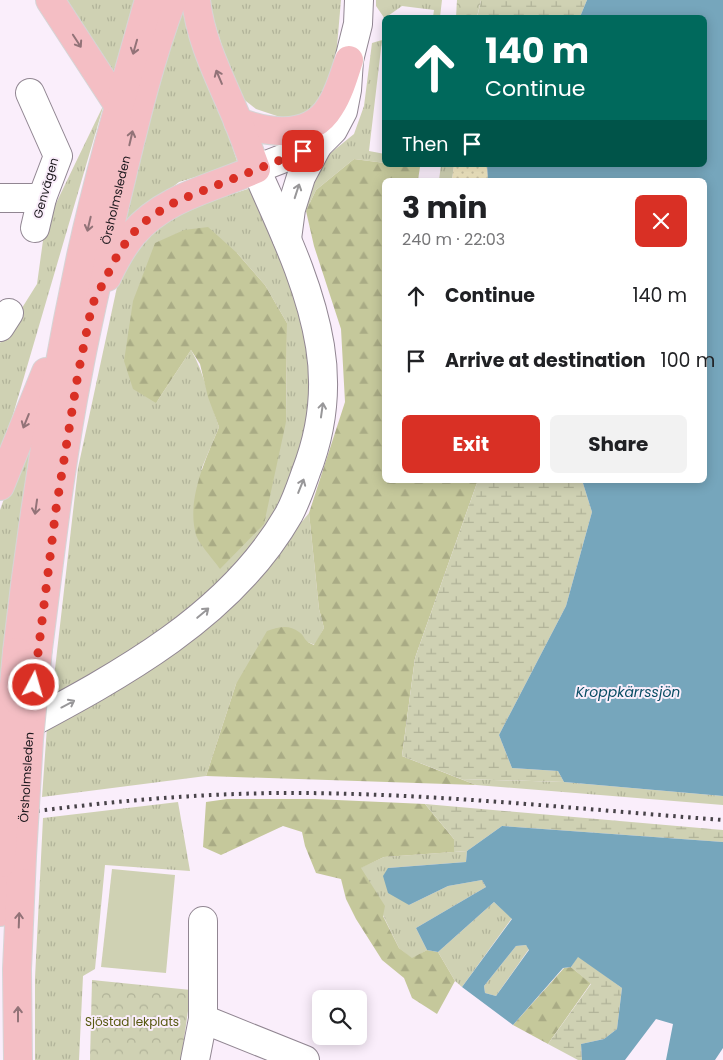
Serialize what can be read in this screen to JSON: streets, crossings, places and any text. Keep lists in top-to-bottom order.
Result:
{
  "streets": {
    "main road": ["Örsholmsleden"],
    "street": ["Genvägen"]
  },
  "water": ["Kroppkärrssjön"],
  "parks": ["Sjöstad lekplats"],
  "page": {
    "turn": ["140 m", "Continue"],
    "then": "Then",
    "heading": ["3 min", "240 m · 22:03"],
    "list": [
      {
        "name": "Continue",
        "value": "140 m"
      },
      {
        "name": "Arrive at destination",
        "value": "100 m"
      }
    ],
    "buttons": ["Exit", "Share"]
  }
}
